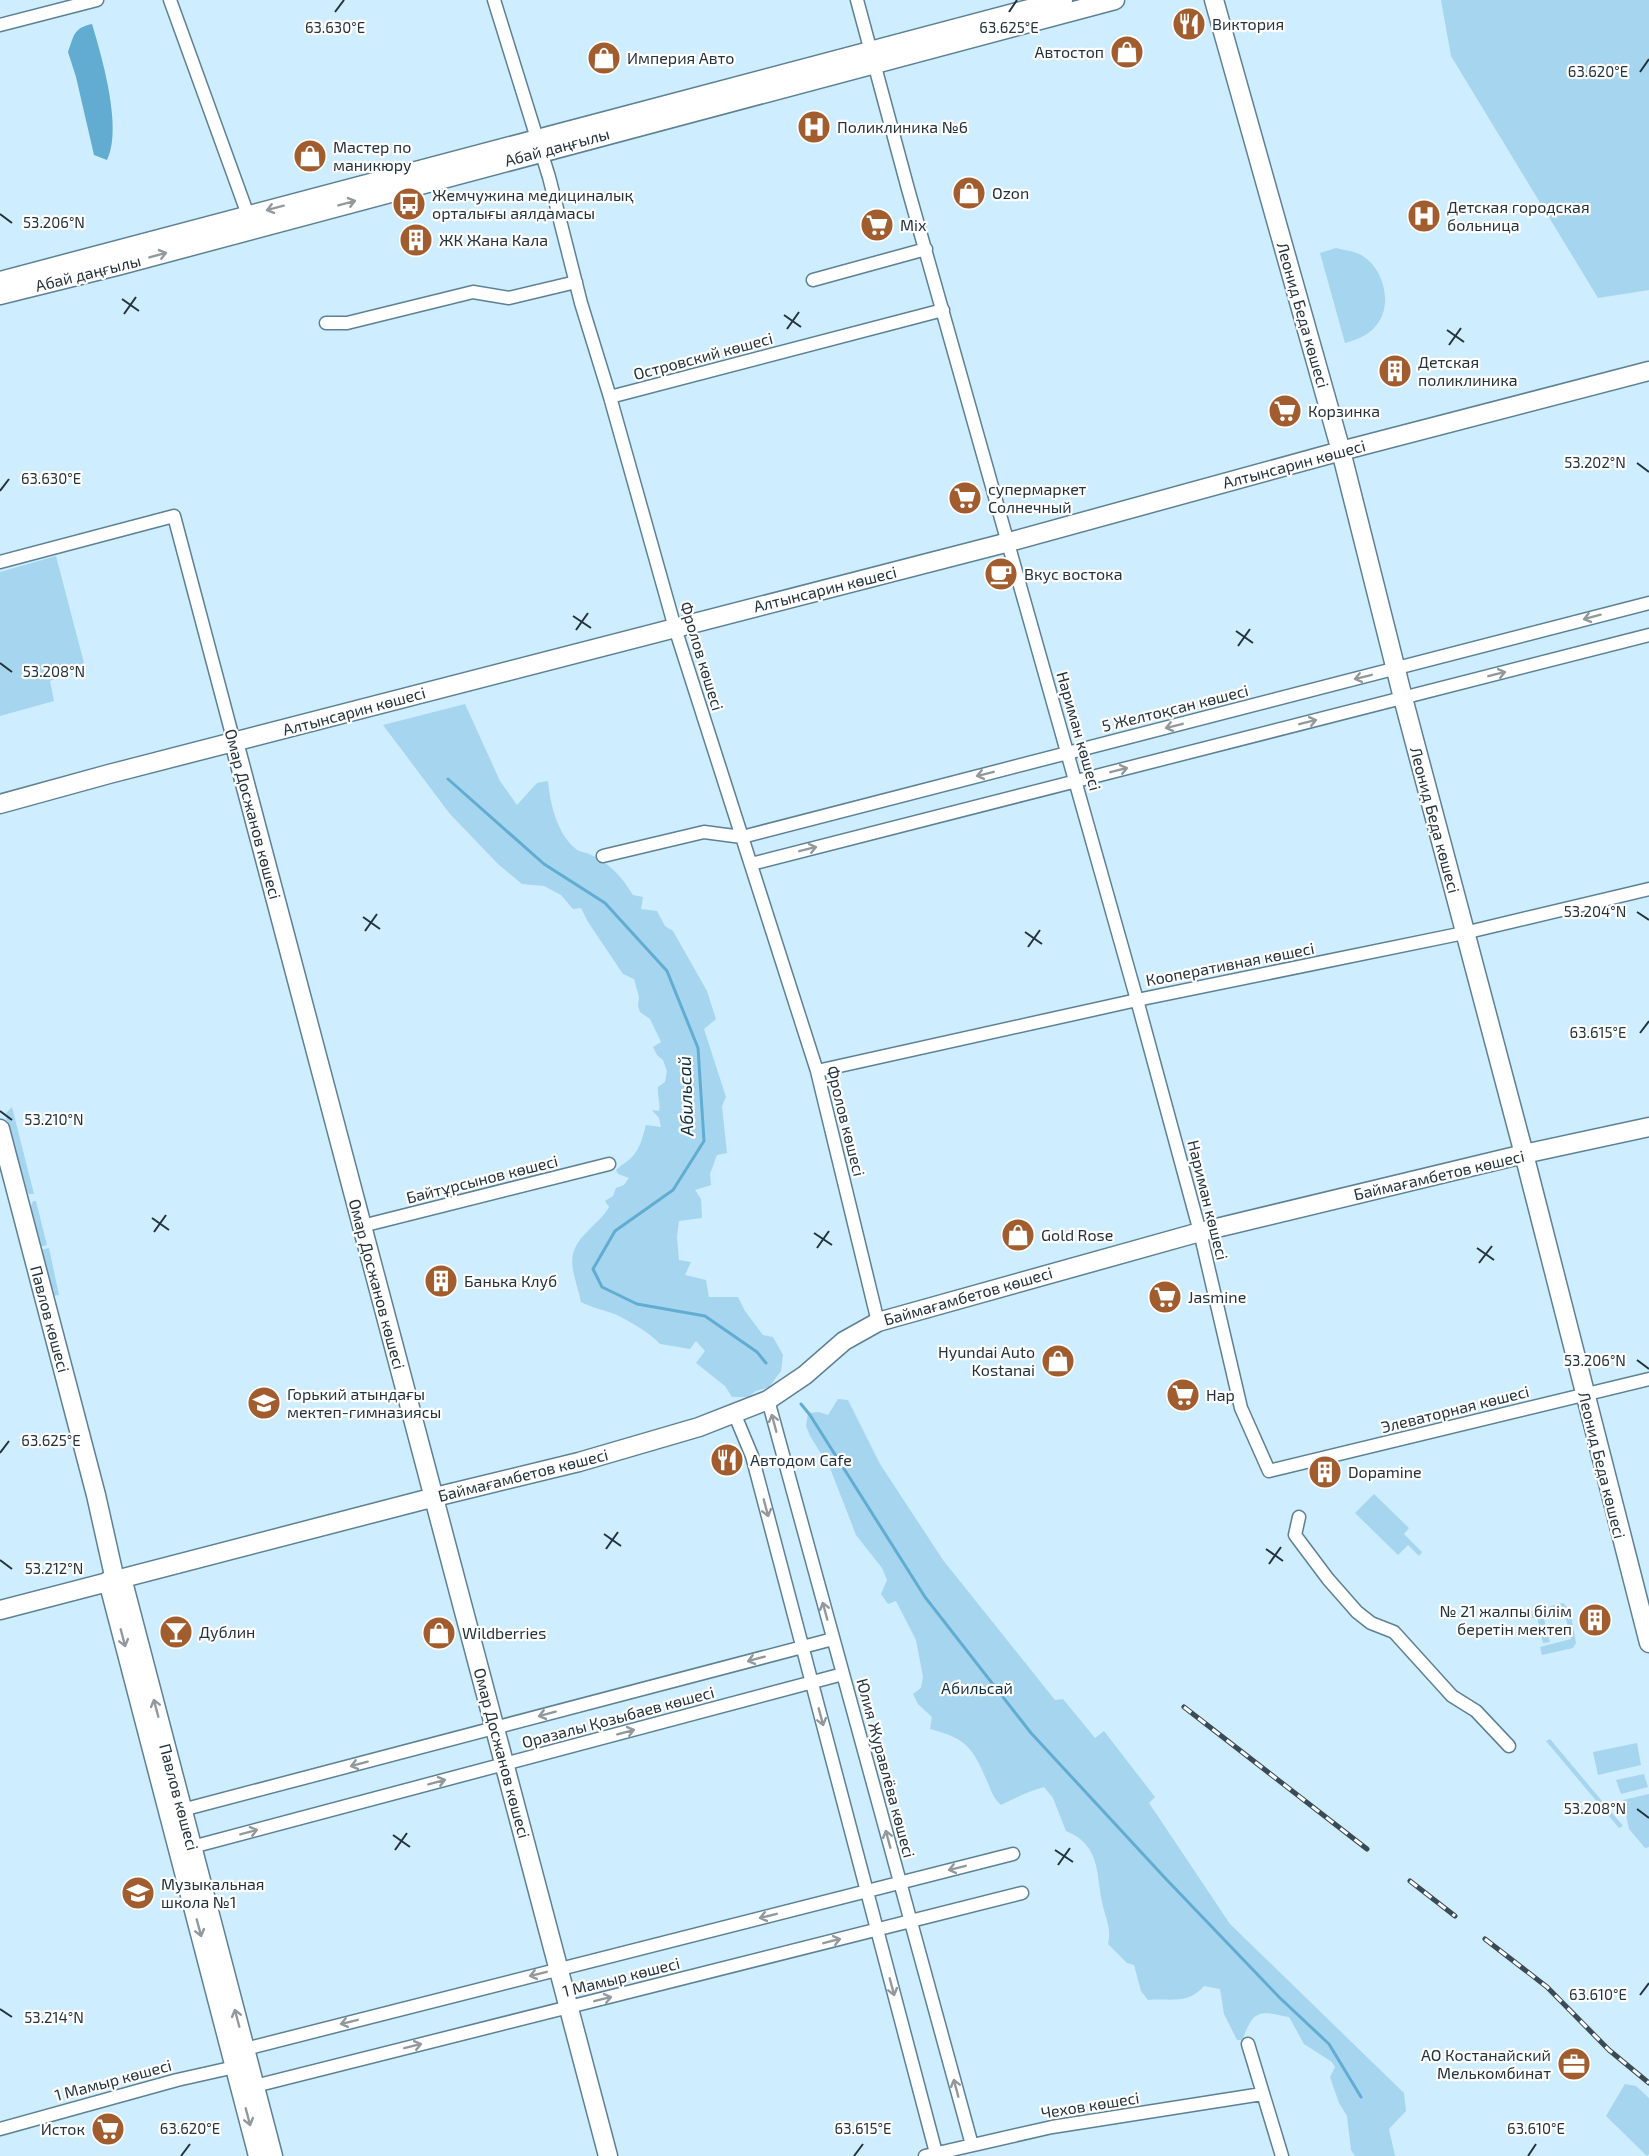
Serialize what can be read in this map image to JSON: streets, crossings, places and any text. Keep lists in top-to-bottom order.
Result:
{
  "streets": {
    "street": [
      "Абай даңғылы",
      "Леонид Беда көшесі",
      "Островский көшесі",
      "Алтынсарин көшесі",
      "Фролов көшесі",
      "5 Желтоқсан көшесі",
      "Нариман көшесі",
      "Омар Досжанов көшесі",
      "Кооперативная көшесі",
      "Баймағамбетов көшесі",
      "Байтұрсынов көшесі",
      "Павлов көшесі",
      "Элеваторная көшесі",
      "Оразалы Қозыбаев көшесі",
      "Юлия Журавлёва көшесі",
      "1 Мамыр көшесі",
      "Чехов көшесі"
    ]
  },
  "crossings": [
    ["Абай даңғылы", "Фролов көшесі"],
    ["Абай даңғылы", "Нариман көшесі"],
    ["Леонид Беда көшесі", "Алтынсарин көшесі"],
    ["Леонид Беда көшесі", "5 Желтоқсан көшесі"],
    ["Леонид Беда көшесі", "Кооперативная көшесі"],
    ["Леонид Беда көшесі", "Баймағамбетов көшесі"],
    ["Леонид Беда көшесі", "Элеваторная көшесі"],
    ["Островский көшесі", "Фролов көшесі"],
    ["Островский көшесі", "Нариман көшесі"],
    ["Алтынсарин көшесі", "Фролов көшесі"],
    ["Алтынсарин көшесі", "Нариман көшесі"],
    ["Алтынсарин көшесі", "Омар Досжанов көшесі"],
    ["Фролов көшесі", "5 Желтоқсан көшесі"],
    ["Фролов көшесі", "Кооперативная көшесі"],
    ["Фролов көшесі", "Баймағамбетов көшесі"],
    ["5 Желтоқсан көшесі", "Нариман көшесі"],
    ["Нариман көшесі", "Кооперативная көшесі"],
    ["Нариман көшесі", "Баймағамбетов көшесі"],
    ["Нариман көшесі", "Элеваторная көшесі"],
    ["Омар Досжанов көшесі", "Баймағамбетов көшесі"],
    ["Омар Досжанов көшесі", "Байтұрсынов көшесі"],
    ["Омар Досжанов көшесі", "Оразалы Қозыбаев көшесі"],
    ["Омар Досжанов көшесі", "1 Мамыр көшесі"],
    ["Баймағамбетов көшесі", "Павлов көшесі"],
    ["Баймағамбетов көшесі", "Юлия Журавлёва көшесі"],
    ["Павлов көшесі", "Оразалы Қозыбаев көшесі"],
    ["Павлов көшесі", "1 Мамыр көшесі"],
    ["Оразалы Қозыбаев көшесі", "Юлия Журавлёва көшесі"],
    ["Юлия Журавлёва көшесі", "1 Мамыр көшесі"],
    ["Юлия Журавлёва көшесі", "Чехов көшесі"]
  ],
  "water": ["Абильсай"],
  "parks": ["Абильсай"],
  "places": {
    "restaurant": ["Виктория", "Автодом Cafe"],
    "shop": [
      "Автостоп",
      "Империя Авто",
      "Мастер по маникюру",
      "Ozon",
      "Gold Rose",
      "Hyundai Auto Kostanai",
      "Wildberries"
    ],
    "hospital": ["Поликлиника №6", "Детская городская больница"],
    "bus stop": ["Жемчужина медициналық орталығы аялдамасы"],
    "supermarket": [
      "Mix",
      "Корзинка",
      "супермаркет Солнечный",
      "Jasmine",
      "Нар",
      "Исток"
    ],
    "building": [
      "ЖК Жана Кала",
      "Детская поликлиника",
      "Банька Клуб",
      "Dopamine",
      "№ 21 жалпы білім беретін мектеп"
    ],
    "cafe": ["Вкус востока"],
    "school or university": ["Горький атындағы мектеп-гимназиясы", "Музыкальная школа №1"],
    "bar": ["Дублин"],
    "office": ["АО Костанайский Мелькомбинат"]
  },
  "coordinates": [
    "63.630°E",
    "63.625°E",
    "63.620°E",
    "53.206°N",
    "53.202°N",
    "53.208°N",
    "53.204°N",
    "63.615°E",
    "53.210°N",
    "53.212°N",
    "63.610°E",
    "53.214°N"
  ]
}
